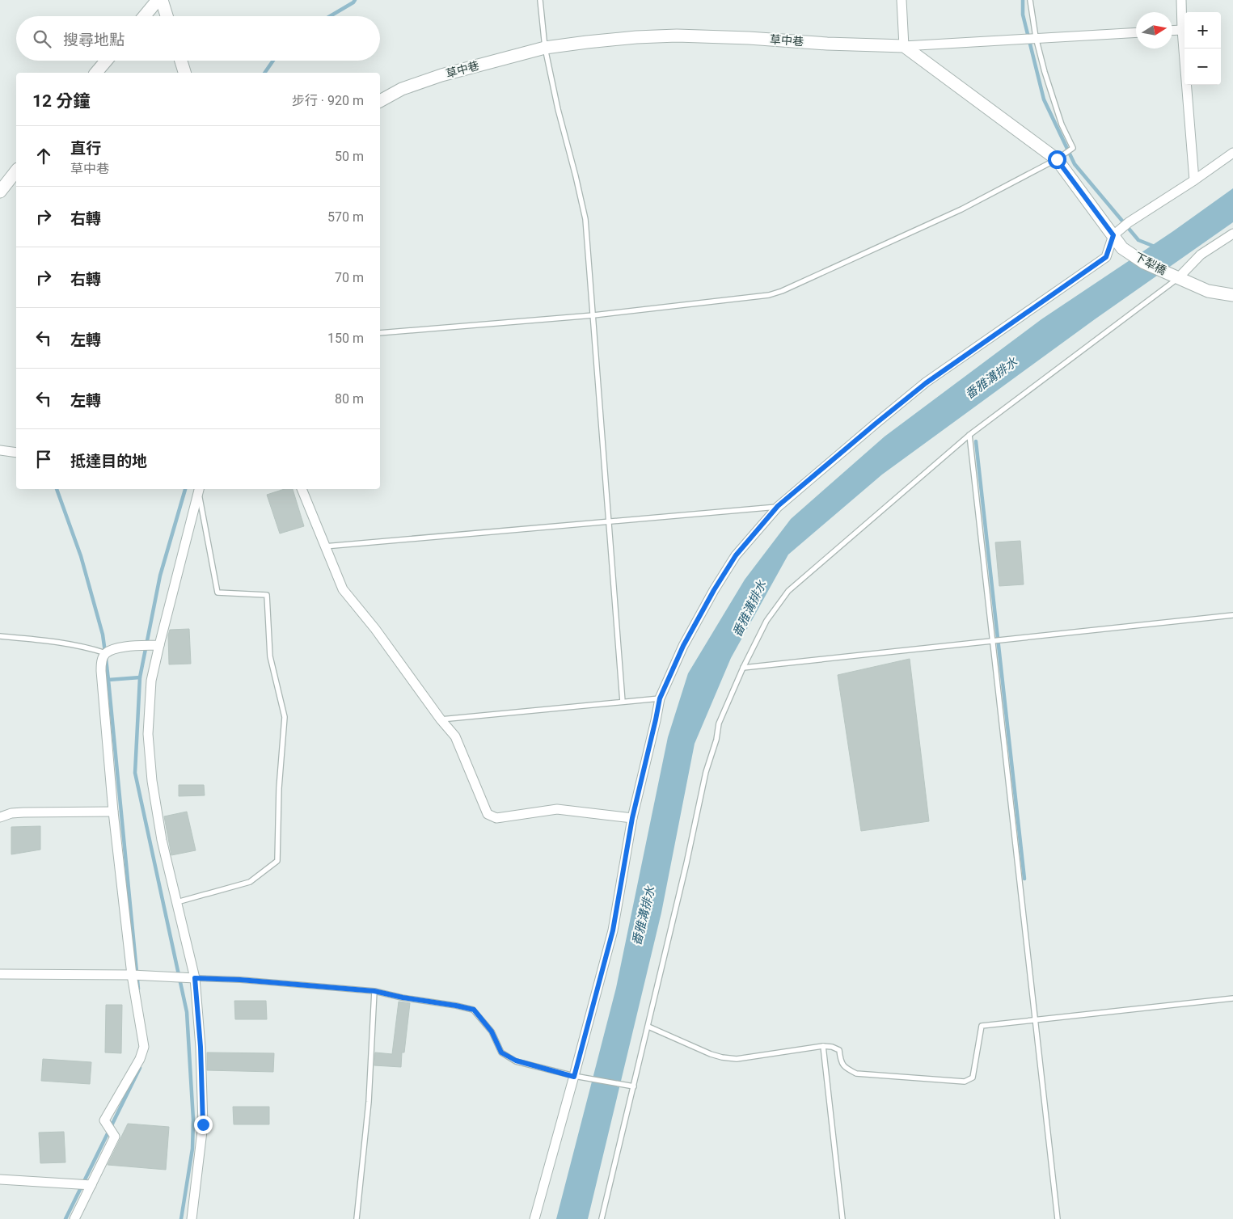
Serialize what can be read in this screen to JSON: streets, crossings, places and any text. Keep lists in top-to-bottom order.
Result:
{
  "streets": {
    "street": ["草中巷", "下犁橋"]
  },
  "water": ["番雅溝排水"],
  "north": "right",
  "page": {
    "map_buttons": ["+", "−"],
    "search": "搜尋地點",
    "heading": ["12 分鐘", "步行 · 920 m"],
    "list": [
      ["直行", "草中巷", "50 m"],
      ["右轉", "570 m"],
      ["右轉", "70 m"],
      ["左轉", "150 m"],
      ["左轉", "80 m"],
      "抵達目的地"
    ]
  }
}
